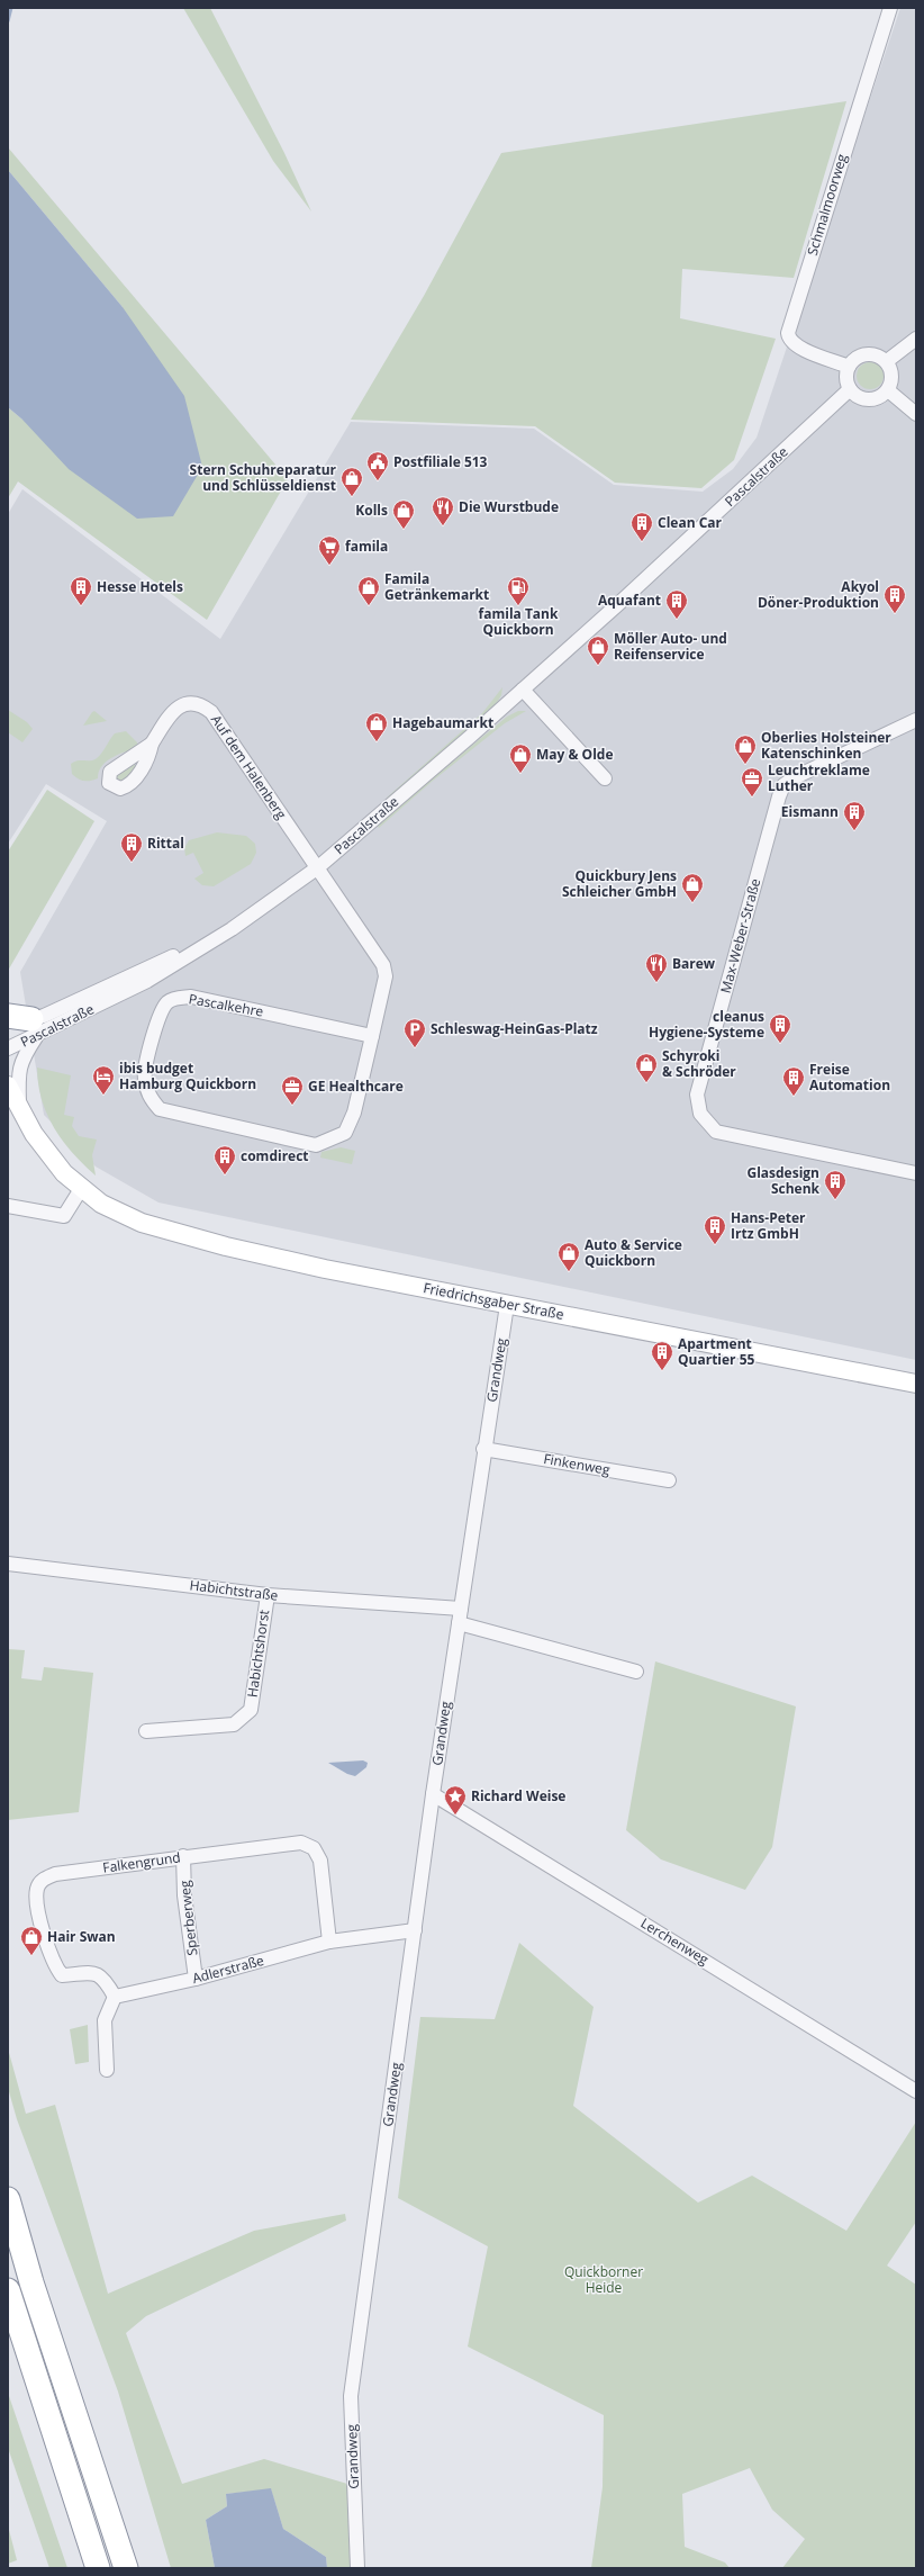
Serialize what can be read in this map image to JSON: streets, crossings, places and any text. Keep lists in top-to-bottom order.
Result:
{
  "streets": {
    "main road": ["Friedrichsgaber Straße"],
    "street": [
      "Schmalmoorweg",
      "Pascalstraße",
      "Auf dem Halenberg",
      "Max-Weber-Straße",
      "Pascalkehre",
      "Grandweg",
      "Finkenweg",
      "Habichtstraße",
      "Habichtshorst",
      "Falkengrund",
      "Sperberweg",
      "Lerchenweg",
      "Adlerstraße"
    ]
  },
  "crossings": [
    ["Schmalmoorweg", "Pascalstraße"],
    ["Pascalstraße", "Auf dem Halenberg"],
    ["Pascalstraße", "Friedrichsgaber Straße"],
    ["Friedrichsgaber Straße", "Grandweg"],
    ["Grandweg", "Finkenweg"],
    ["Grandweg", "Habichtstraße"],
    ["Grandweg", "Lerchenweg"],
    ["Grandweg", "Adlerstraße"],
    ["Habichtstraße", "Habichtshorst"],
    ["Falkengrund", "Sperberweg"],
    ["Falkengrund", "Adlerstraße"],
    ["Sperberweg", "Adlerstraße"]
  ],
  "parks": ["Quickborner Heide"],
  "places": {
    "public building": ["Postfiliale 513"],
    "shop": [
      "Stern Schuhreparatur und Schlüsseldienst",
      "Kolls",
      "Famila Getränkemarkt",
      "Möller Auto- und Reifenservice",
      "Hagebaumarkt",
      "Oberlies Holsteiner Katenschinken",
      "May & Olde",
      "Quickbury Jens Schleicher GmbH",
      "Schyroki & Schröder",
      "Auto & Service Quickborn",
      "Hair Swan"
    ],
    "restaurant": ["Die Wurstbude", "Barew"],
    "building": [
      "Clean Car",
      "Hesse Hotels",
      "Akyol Döner-Produktion",
      "Aquafant",
      "Eismann",
      "Rittal",
      "cleanus Hygiene-Systeme",
      "Freise Automation",
      "comdirect",
      "Glasdesign Schenk",
      "Hans-Peter Irtz GmbH",
      "Apartment Quartier 55"
    ],
    "supermarket": ["famila"],
    "fuel station": ["famila Tank Quickborn"],
    "office": ["Leuchtreklame Luther", "GE Healthcare"],
    "parking": ["Schleswag-HeinGas-Platz"],
    "hotel": ["ibis budget Hamburg Quickborn"],
    "place": ["Richard Weise"]
  }
}
